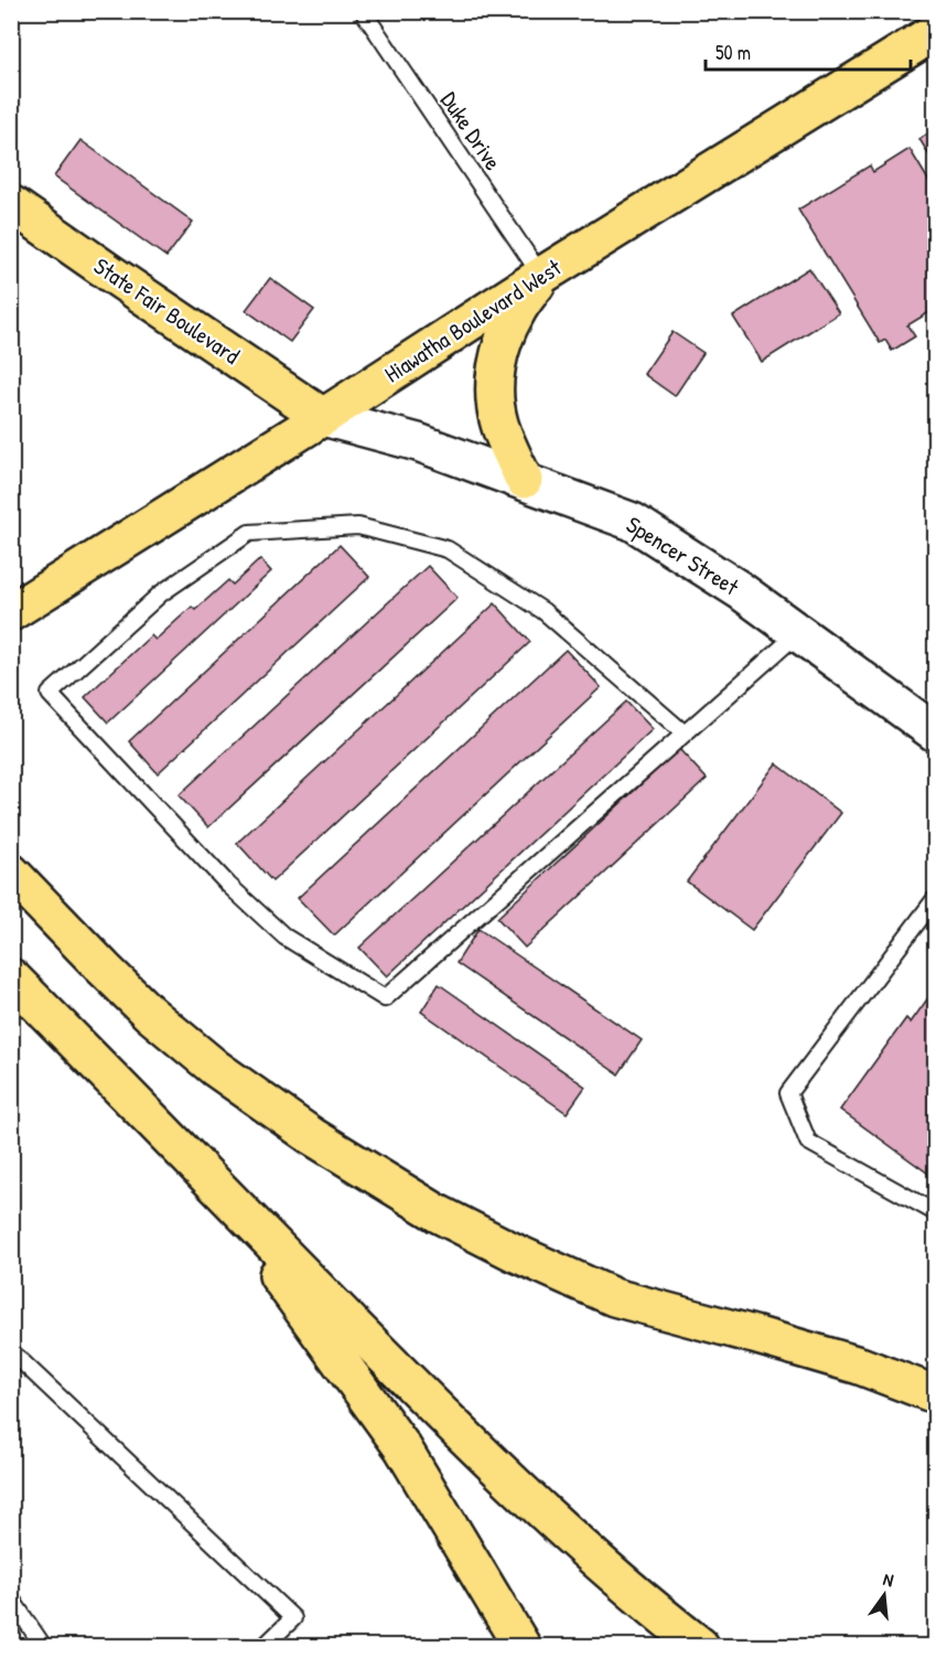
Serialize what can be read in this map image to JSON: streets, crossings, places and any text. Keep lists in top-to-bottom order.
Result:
{
  "streets": {
    "main road": ["State Fair Boulevard", "Hiawatha Boulevard West", "Spencer Street"],
    "lane": ["Duke Drive"]
  },
  "crossings": [
    ["Duke Drive", "Hiawatha Boulevard West"],
    ["State Fair Boulevard", "Hiawatha Boulevard West"],
    ["State Fair Boulevard", "Spencer Street"],
    ["Hiawatha Boulevard West", "Spencer Street"]
  ],
  "scale_bar": "50 m",
  "north": "top"
}
